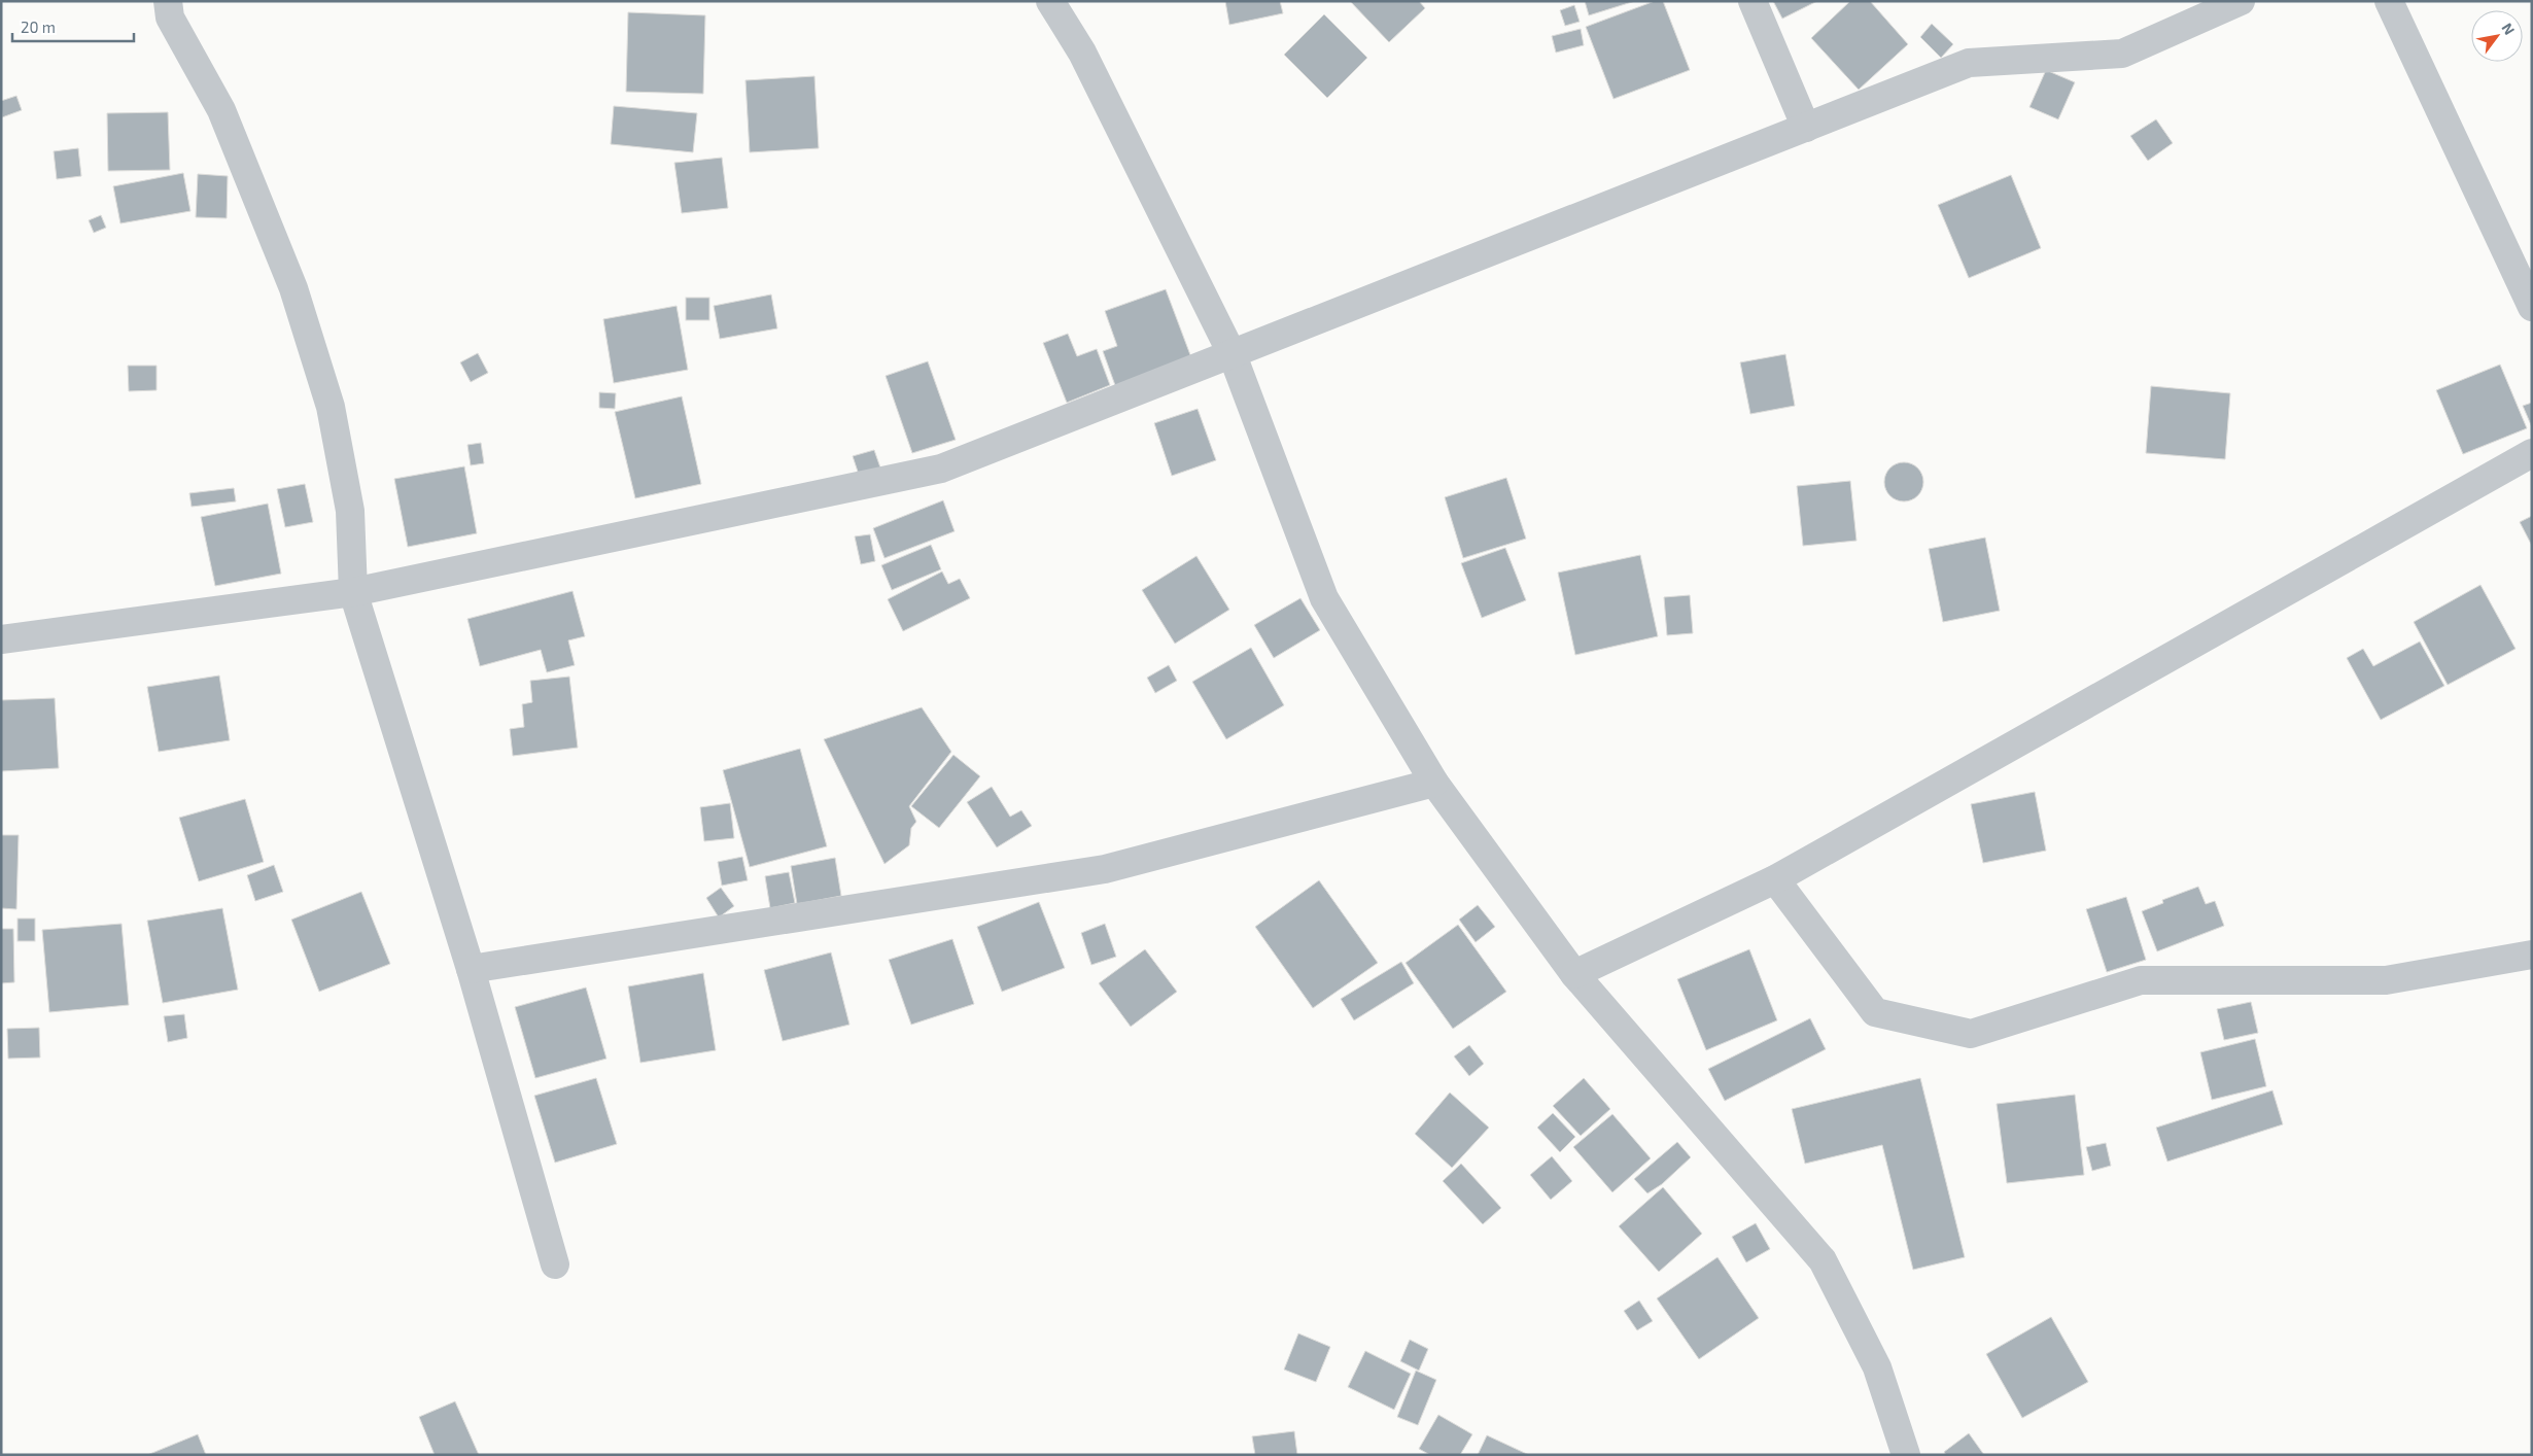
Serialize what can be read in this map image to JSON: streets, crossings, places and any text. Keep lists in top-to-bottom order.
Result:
{
  "scale_bar": "20 m",
  "north": "top right"
}
